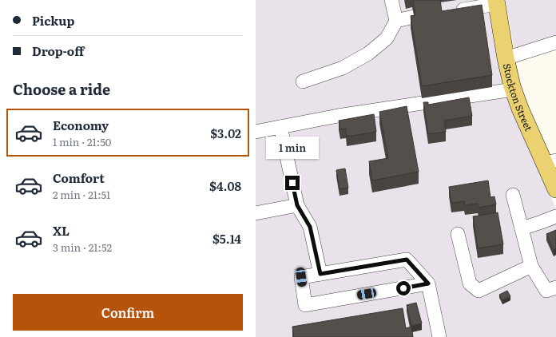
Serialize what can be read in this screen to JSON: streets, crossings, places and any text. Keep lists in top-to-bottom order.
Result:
{
  "streets": {
    "main road": ["Stockton Street"]
  },
  "page": {
    "banner": ["Pickup", "Drop-off"],
    "heading": "Choose a ride",
    "list": [
      {
        "name": "Economy",
        "note": "1 min · 21:50",
        "value": "$3.02"
      },
      {
        "name": "Comfort",
        "note": "2 min · 21:51",
        "value": "$4.08"
      },
      {
        "name": "XL",
        "note": "3 min · 21:52",
        "value": "$5.14"
      }
    ],
    "bubble": "1 min",
    "buttons": "Confirm"
  }
}
